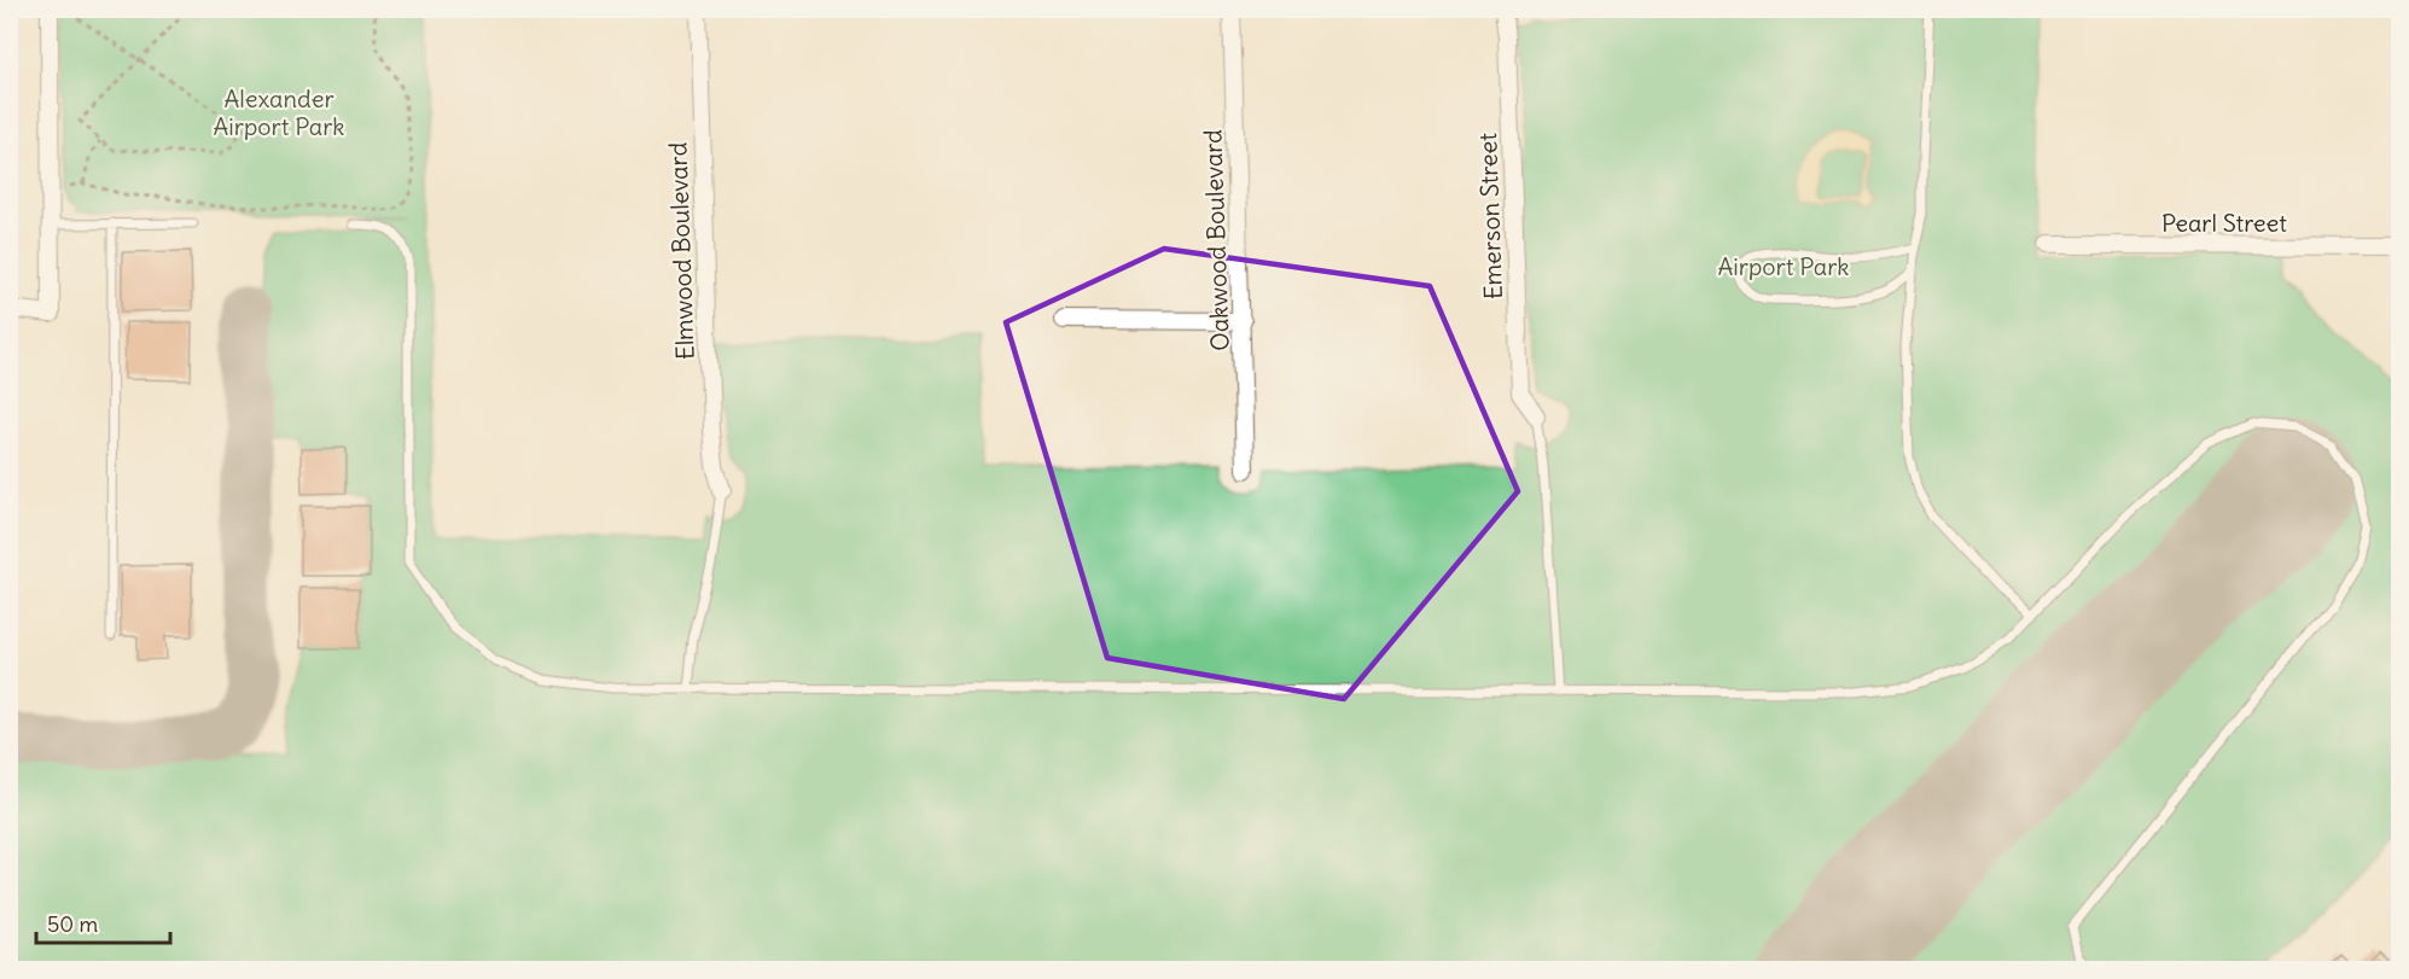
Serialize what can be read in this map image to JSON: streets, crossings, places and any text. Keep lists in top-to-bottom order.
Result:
{
  "streets": {
    "street": [
      "Emerson Street",
      "Pearl Street",
      "Oakwood Boulevard",
      "Elmwood Boulevard"
    ]
  },
  "parks": ["Alexander Airport Park", "Airport Park"],
  "scale_bar": "50 m"
}
